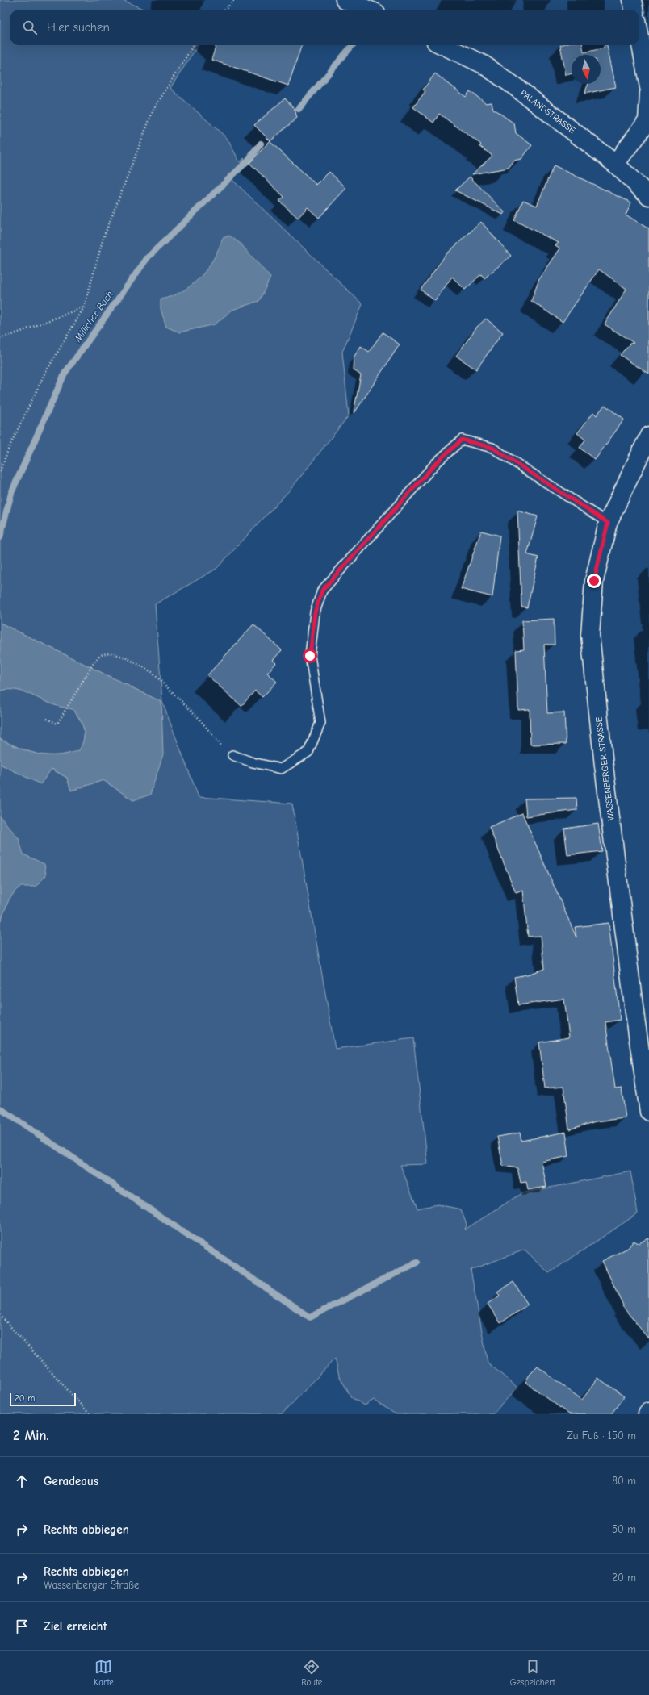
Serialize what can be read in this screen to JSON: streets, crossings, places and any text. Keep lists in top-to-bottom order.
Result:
{
  "streets": {
    "street": ["PALANDSTRASSE", "WASSENBERGER STRASSE"]
  },
  "water": ["Millicher Bach"],
  "scale_bar": "20 m",
  "north": "bottom",
  "page": {
    "search": "Hier suchen",
    "scale": "20 m",
    "heading": ["2 Min.", "Zu Fuß · 150 m"],
    "list": [
      ["Geradeaus", "80 m"],
      ["Rechts abbiegen", "50 m"],
      ["Rechts abbiegen", "Wassenberger Straße", "20 m"],
      "Ziel erreicht"
    ],
    "nav": ["Karte", "Route", "Gespeichert"]
  }
}
